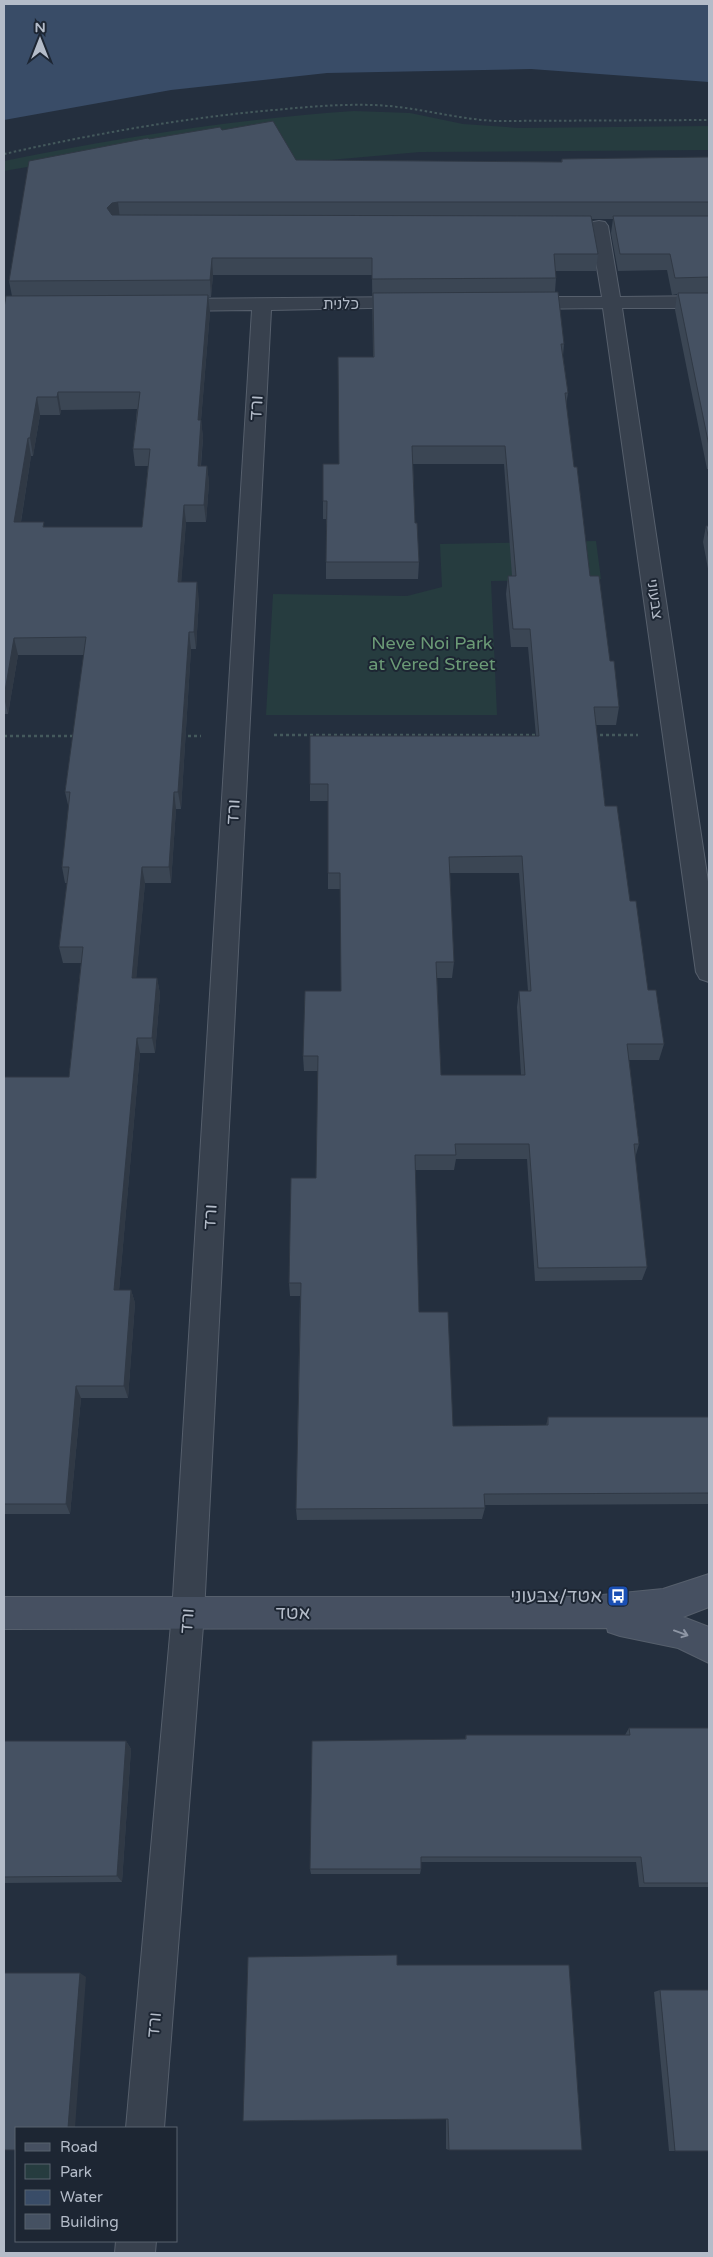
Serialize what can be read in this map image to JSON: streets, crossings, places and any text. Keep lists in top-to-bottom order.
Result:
{
  "streets": {
    "street": [
      "כלנית",
      "ורד",
      "צבעוני",
      "אטד"
    ]
  },
  "crossings": [
    ["כלנית", "ורד"],
    ["ורד", "אטד"]
  ],
  "parks": ["Neve Noi Park at Vered Street"],
  "places": {
    "bus stop": ["אטד/צבעוני"]
  },
  "legend": [
    "Road",
    "Park",
    "Water",
    "Building"
  ],
  "north": "top"
}
